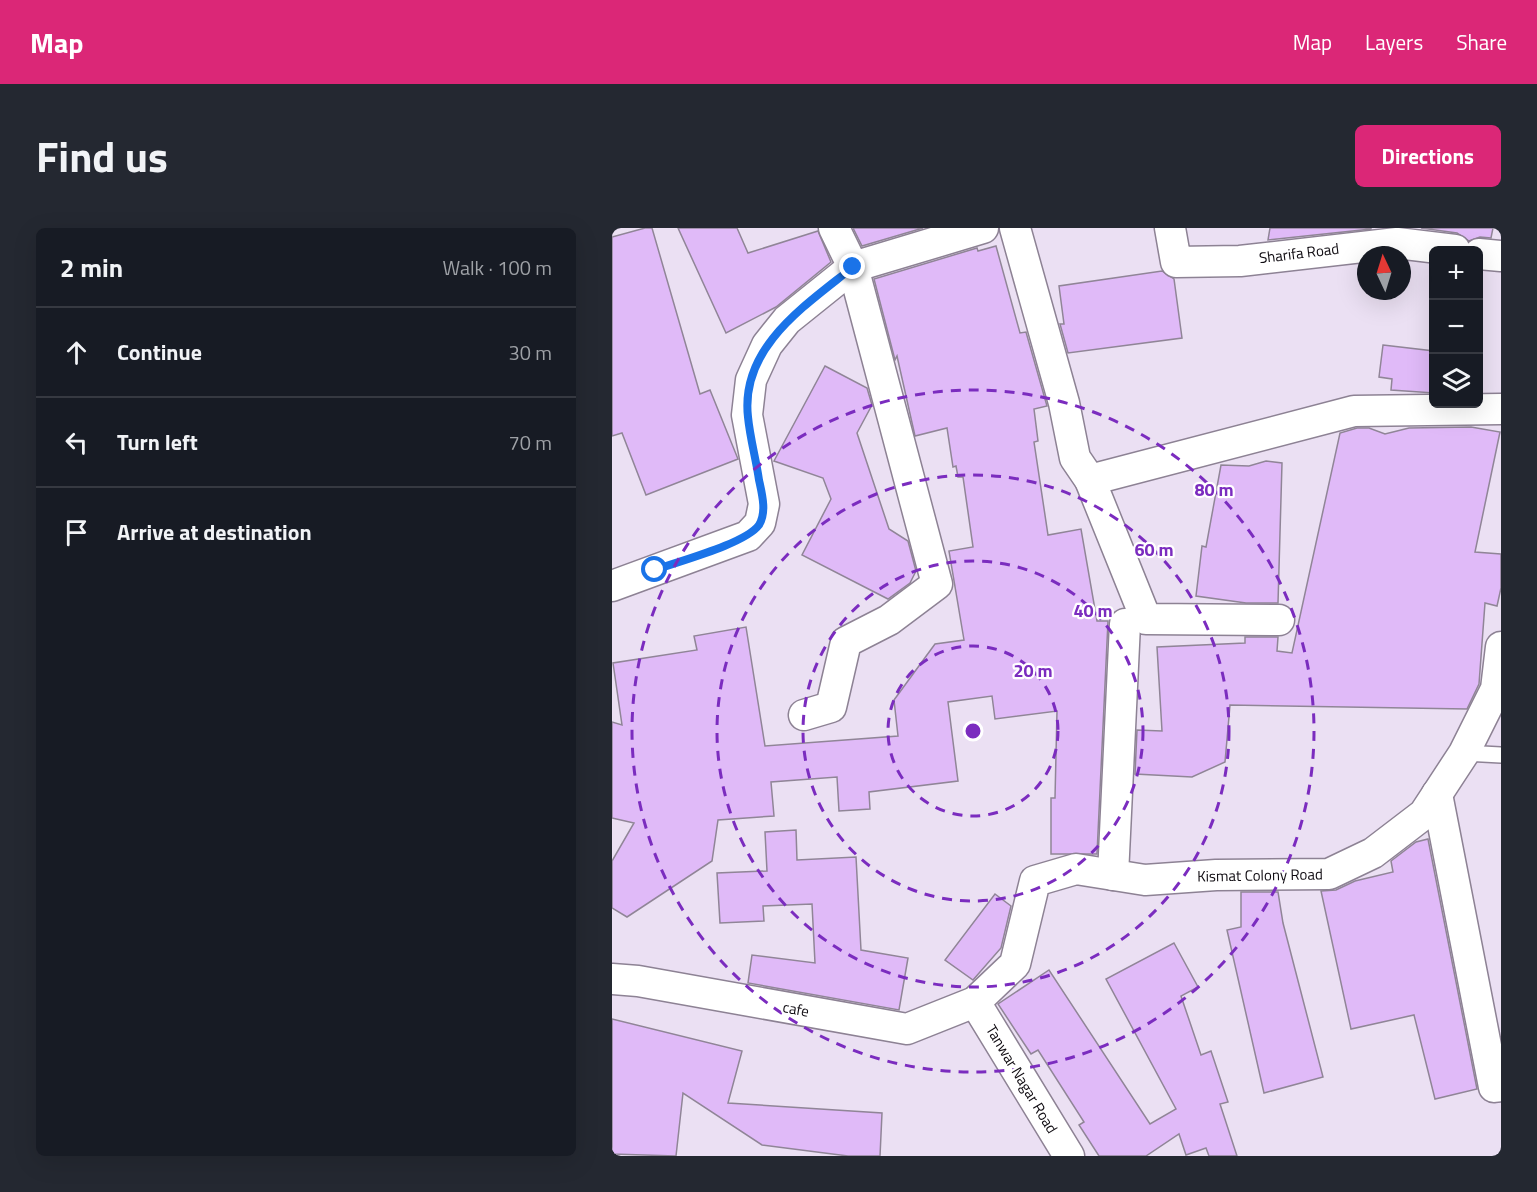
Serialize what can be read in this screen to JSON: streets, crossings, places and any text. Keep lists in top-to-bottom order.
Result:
{
  "streets": {
    "street": [
      "Sharifa Road",
      "Kismat Colony Road",
      "cafe",
      "Tanwar Nagar Road"
    ]
  },
  "crossings": [
    ["Kismat Colony Road", "cafe"],
    ["Kismat Colony Road", "Tanwar Nagar Road"],
    ["cafe", "Tanwar Nagar Road"]
  ],
  "north": "top",
  "page": {
    "header": "Map",
    "nav": ["Map", "Layers", "Share"],
    "title": "Find us",
    "buttons": "Directions",
    "heading": ["2 min", "Walk · 100 m"],
    "map_buttons": ["+", "−"],
    "list": [
      ["Continue", "30 m"],
      ["Turn left", "70 m"],
      "Arrive at destination"
    ]
  },
  "rings": [
    "80 m",
    "60 m",
    "40 m",
    "20 m"
  ]
}
